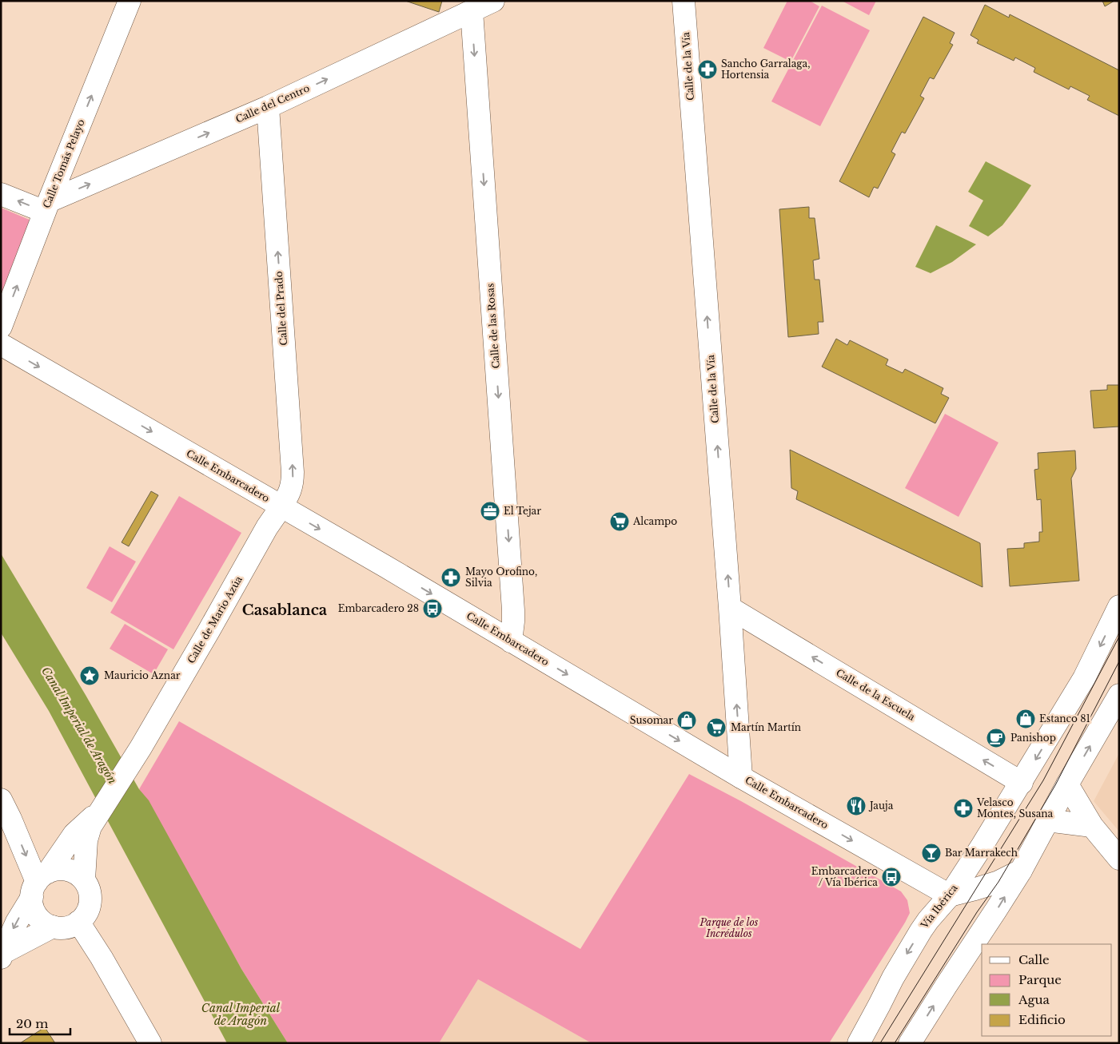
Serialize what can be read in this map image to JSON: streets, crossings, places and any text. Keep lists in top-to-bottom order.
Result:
{
  "streets": {
    "main road": [
      "Calle de la Vía",
      "Calle del Centro",
      "Calle Tomás Pelayo",
      "Calle del Prado",
      "Calle de las Rosas",
      "Calle Embarcadero",
      "Calle de Mario Azúa",
      "Calle de la Escuela",
      "Vía Ibérica"
    ]
  },
  "crossings": [
    ["Calle de la Vía", "Calle Embarcadero"],
    ["Calle de la Vía", "Calle de la Escuela"],
    ["Calle del Centro", "Calle Tomás Pelayo"],
    ["Calle del Centro", "Calle del Prado"],
    ["Calle del Centro", "Calle de las Rosas"],
    ["Calle del Prado", "Calle Embarcadero"],
    ["Calle del Prado", "Calle de Mario Azúa"],
    ["Calle de las Rosas", "Calle Embarcadero"],
    ["Calle Embarcadero", "Calle de Mario Azúa"],
    ["Calle Embarcadero", "Vía Ibérica"],
    ["Calle de la Escuela", "Vía Ibérica"]
  ],
  "one_way": [
    "Calle de la Vía",
    "Calle del Centro",
    "Calle Tomás Pelayo",
    "Calle del Prado",
    "Calle de las Rosas",
    "Calle Embarcadero",
    "Calle de la Escuela"
  ],
  "districts": ["Casablanca"],
  "water": ["Canal Imperial de Aragón"],
  "parks": ["Parque de los Incrédulos"],
  "places": {
    "pharmacy": ["Sancho Garralaga, Hortensia", "Mayo Orofino, Silvia", "Velasco Montes, Susana"],
    "office": ["El Tejar"],
    "supermarket": ["Alcampo", "Martín Martín"],
    "bus stop": ["Embarcadero 28", "Embarcadero / Vía Ibérica"],
    "place": ["Mauricio Aznar"],
    "shop": ["Estanco 81", "Susomar"],
    "cafe": ["Panishop"],
    "restaurant": ["Jauja"],
    "bar": ["Bar Marrakech"]
  },
  "legend": [
    "Calle",
    "Parque",
    "Agua",
    "Edificio"
  ],
  "scale_bar": "20 m"
}
